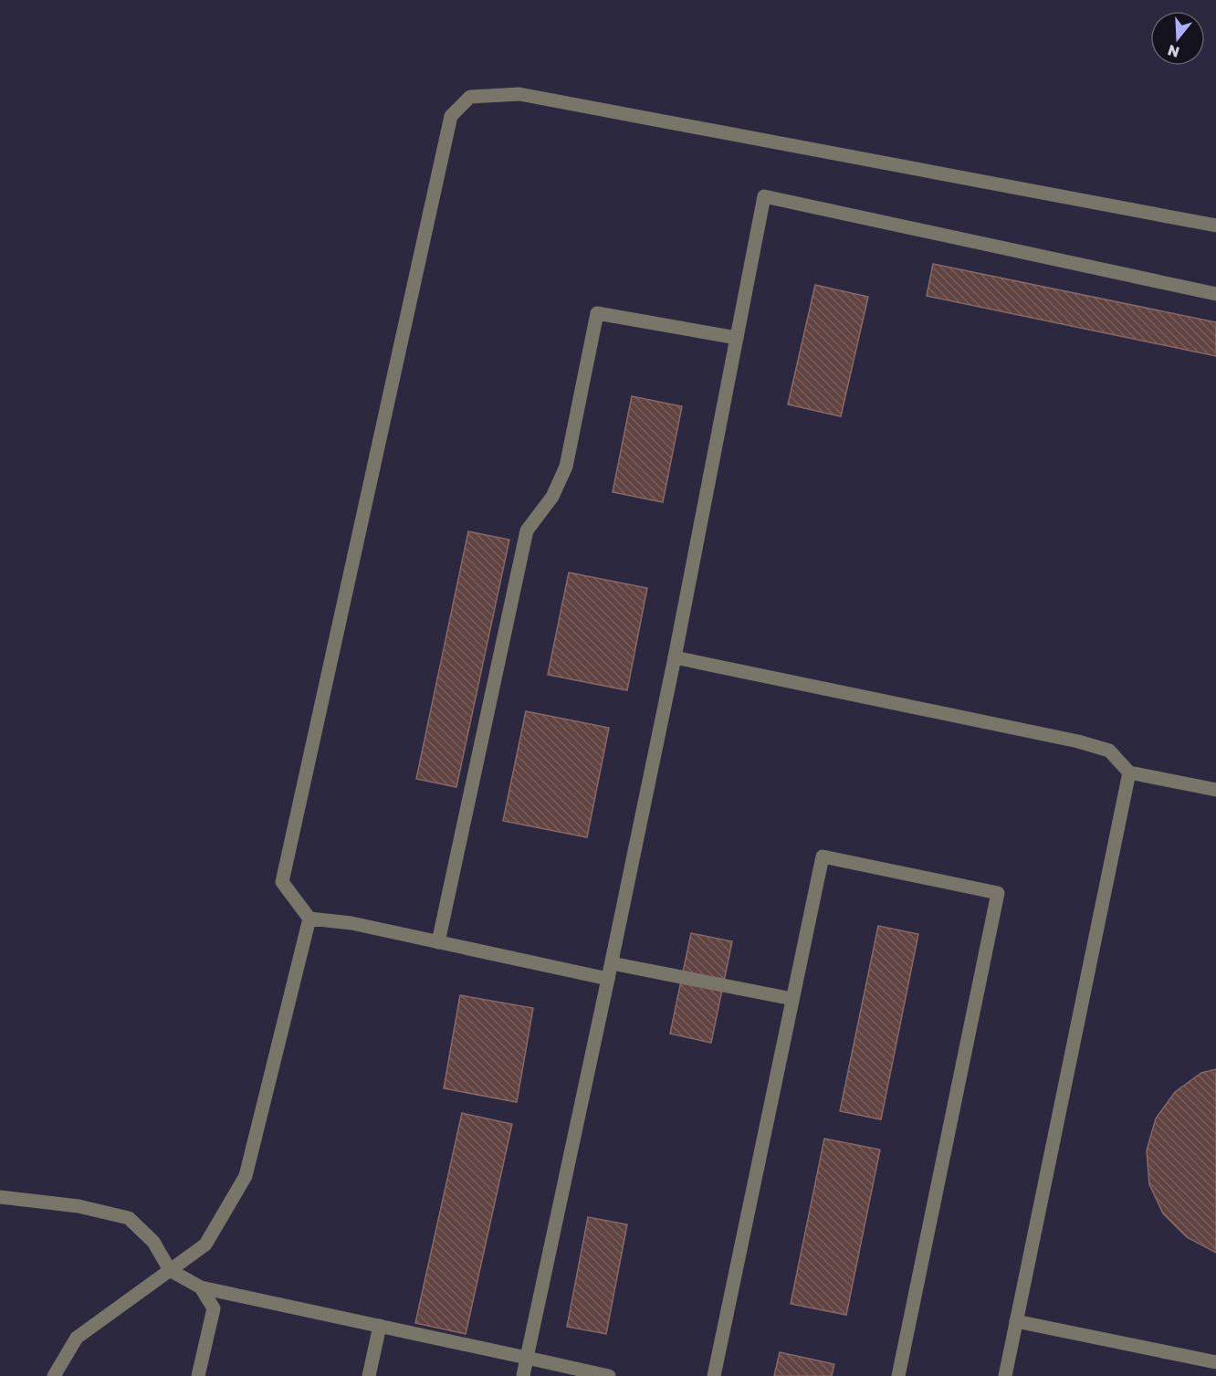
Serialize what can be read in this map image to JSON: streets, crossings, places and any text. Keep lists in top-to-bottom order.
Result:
{
  "north": "bottom"
}
